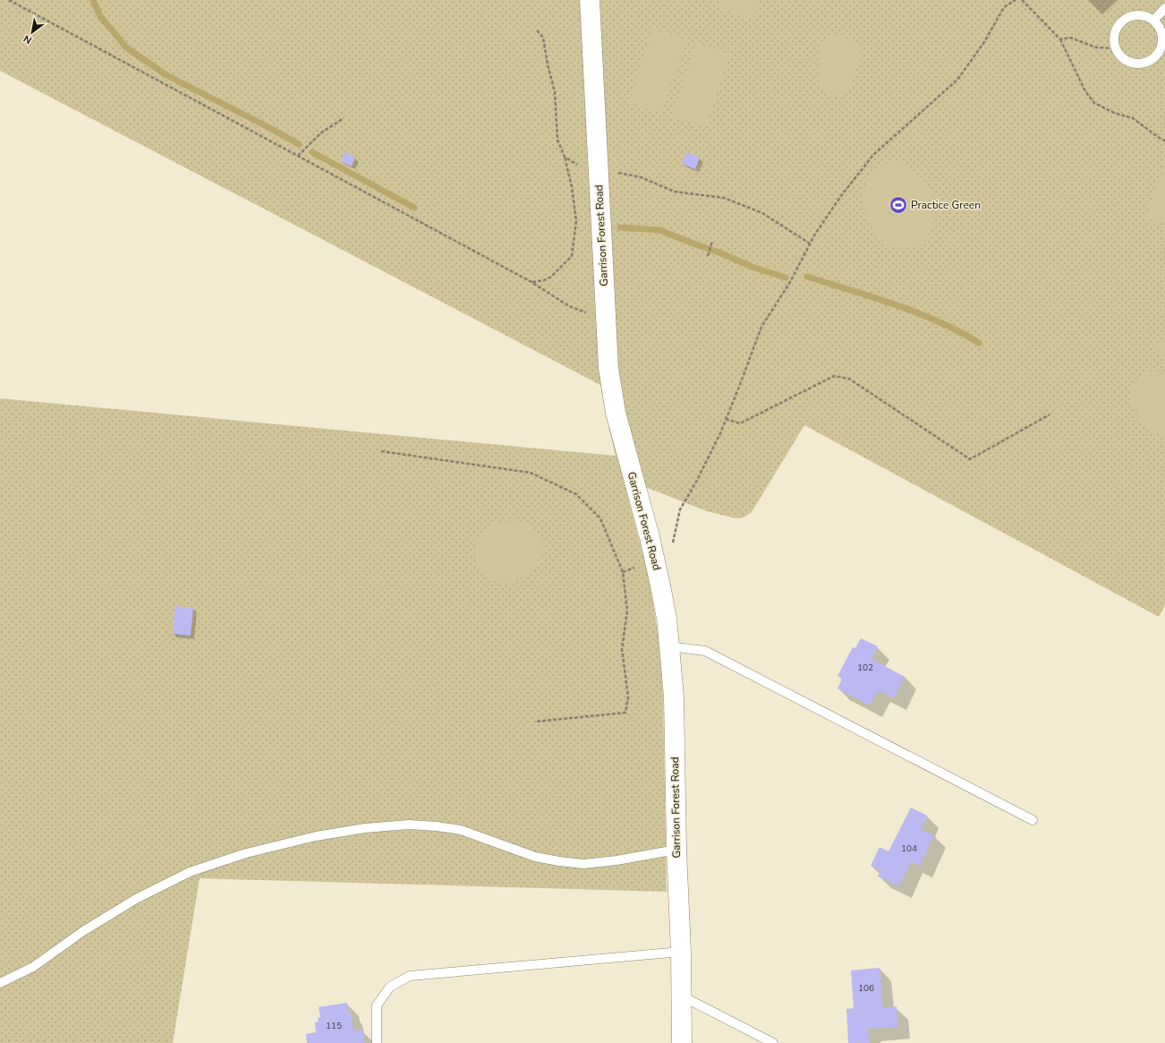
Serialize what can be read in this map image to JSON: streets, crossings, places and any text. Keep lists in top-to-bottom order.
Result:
{
  "streets": {
    "main road": ["Garrison Forest Road"]
  },
  "places": {
    "sports": ["Practice Green"]
  },
  "house_numbers": [
    "102",
    "104",
    "106",
    "115"
  ],
  "north": "bottom left"
}
